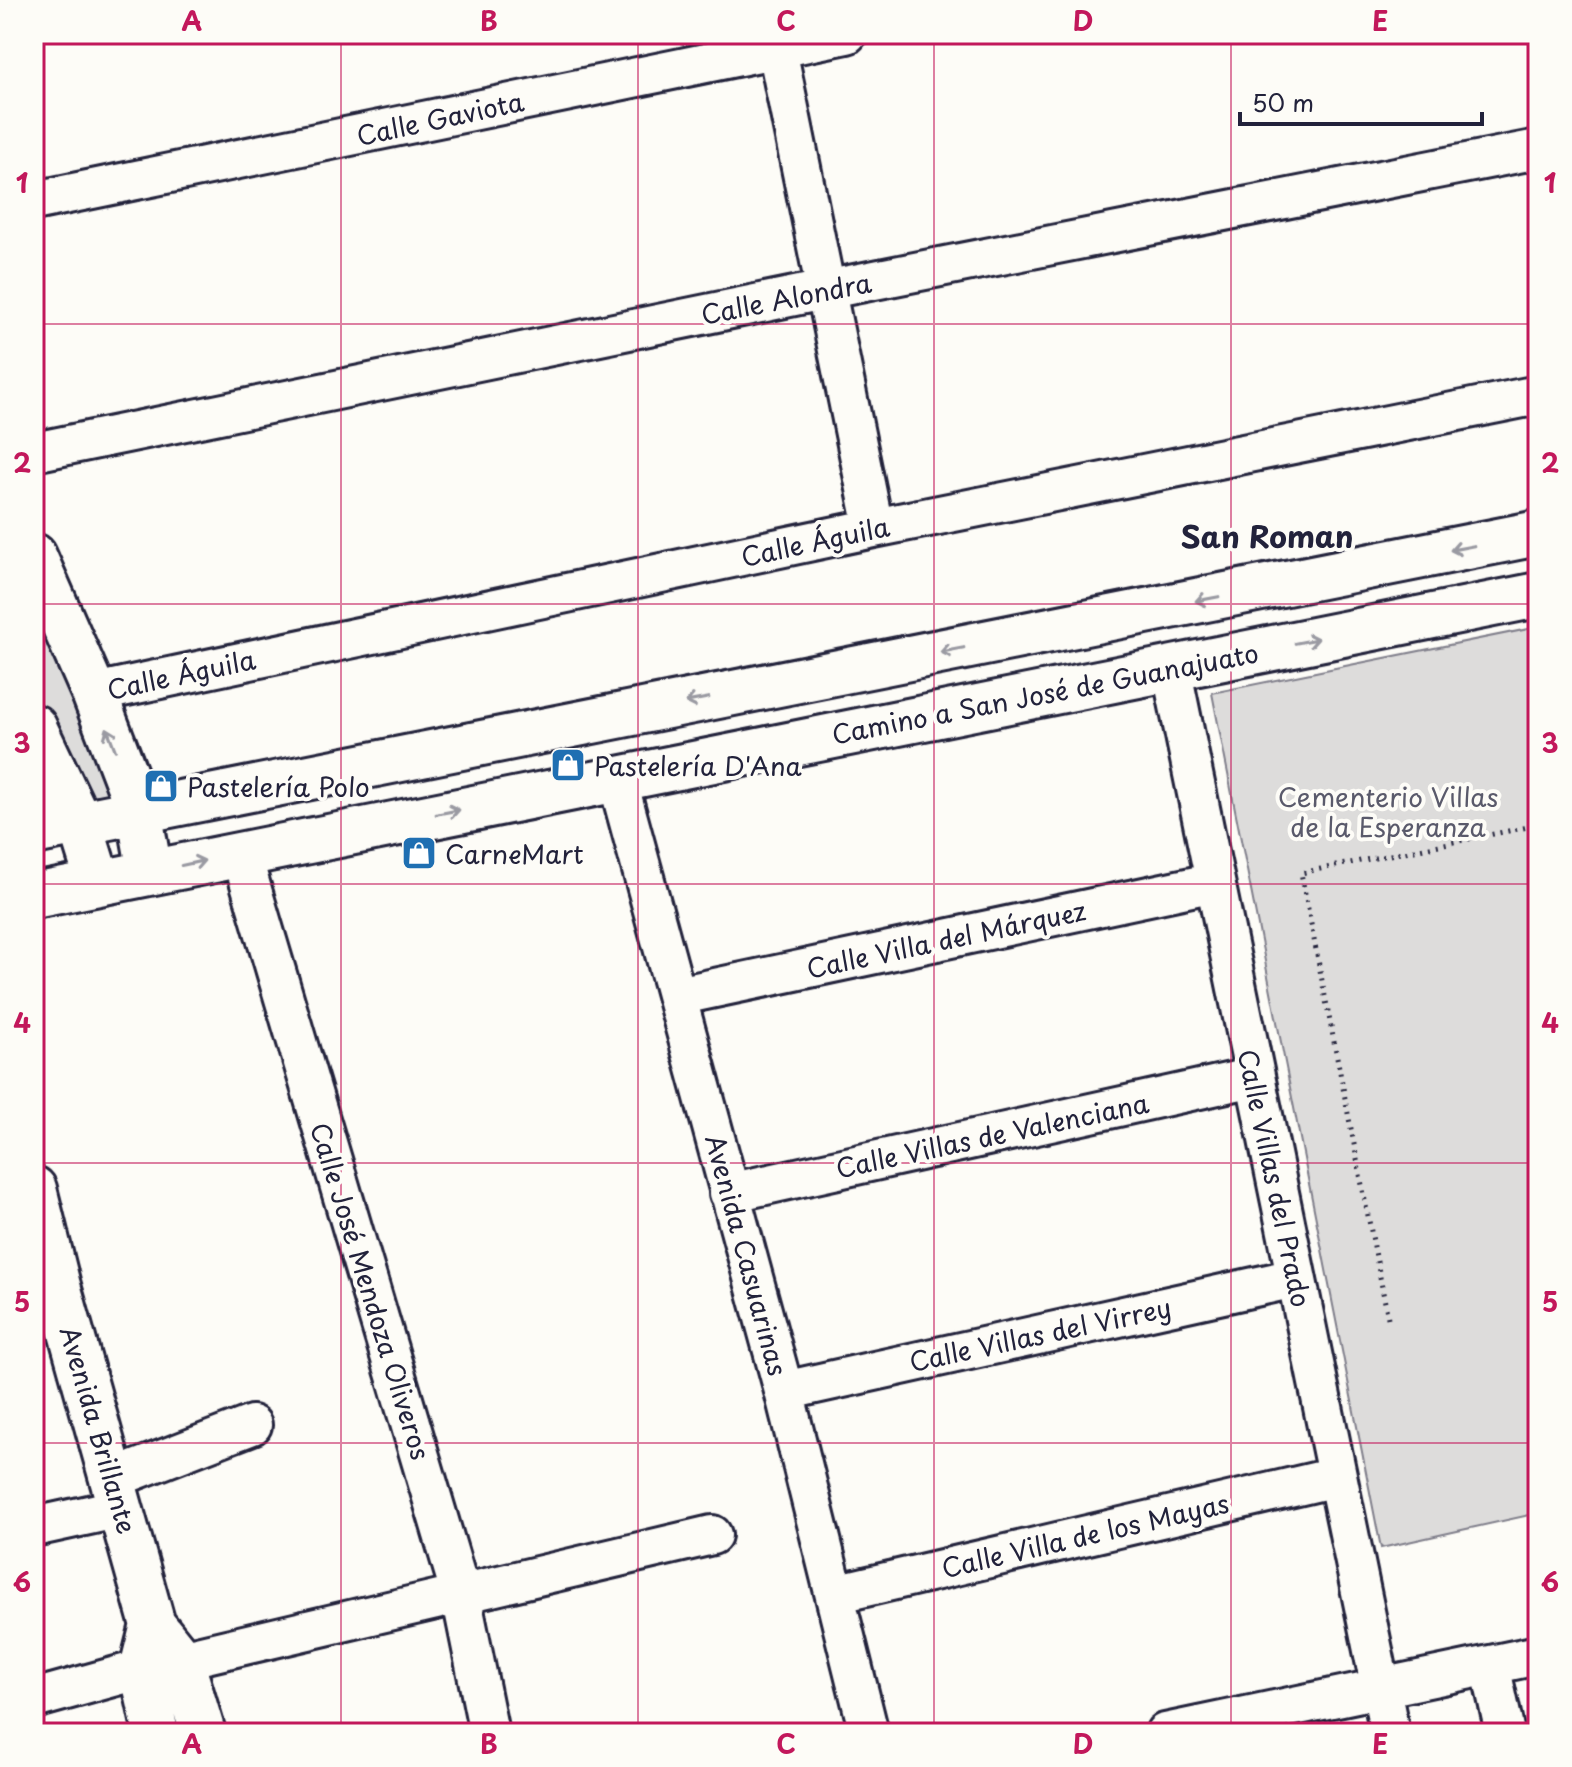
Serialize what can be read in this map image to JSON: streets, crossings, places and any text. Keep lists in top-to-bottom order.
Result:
{
  "streets": {
    "main road": ["Camino a San José de Guanajuato", "Avenida Brillante"],
    "street": [
      "Calle Gaviota",
      "Calle Alondra",
      "Calle Águila",
      "Calle Villa del Márquez",
      "Calle Villas de Valenciana",
      "Calle Villas del Prado",
      "Avenida Casuarinas",
      "Calle José Mendoza Oliveros",
      "Calle Villas del Virrey",
      "Calle Villa de los Mayas"
    ]
  },
  "crossings": [
    ["Camino a San José de Guanajuato", "Calle Villas del Prado"],
    ["Camino a San José de Guanajuato", "Avenida Casuarinas"],
    ["Camino a San José de Guanajuato", "Calle José Mendoza Oliveros"],
    ["Calle Villa del Márquez", "Calle Villas del Prado"],
    ["Calle Villa del Márquez", "Avenida Casuarinas"],
    ["Calle Villas de Valenciana", "Calle Villas del Prado"],
    ["Calle Villas de Valenciana", "Avenida Casuarinas"],
    ["Calle Villas del Prado", "Calle Villas del Virrey"],
    ["Calle Villas del Prado", "Calle Villa de los Mayas"],
    ["Avenida Casuarinas", "Calle Villas del Virrey"],
    ["Avenida Casuarinas", "Calle Villa de los Mayas"]
  ],
  "districts": ["San Roman"],
  "parks": ["Cementerio Villas de la Esperanza"],
  "places": {
    "shop": ["Pastelería D'Ana", "Pastelería Polo", "CarneMart"]
  },
  "scale_bar": "50 m",
  "grid": {
    "columns": [
      "A",
      "B",
      "C",
      "D",
      "E"
    ],
    "rows": [
      "1",
      "2",
      "3",
      "4",
      "5",
      "6"
    ]
  }
}
